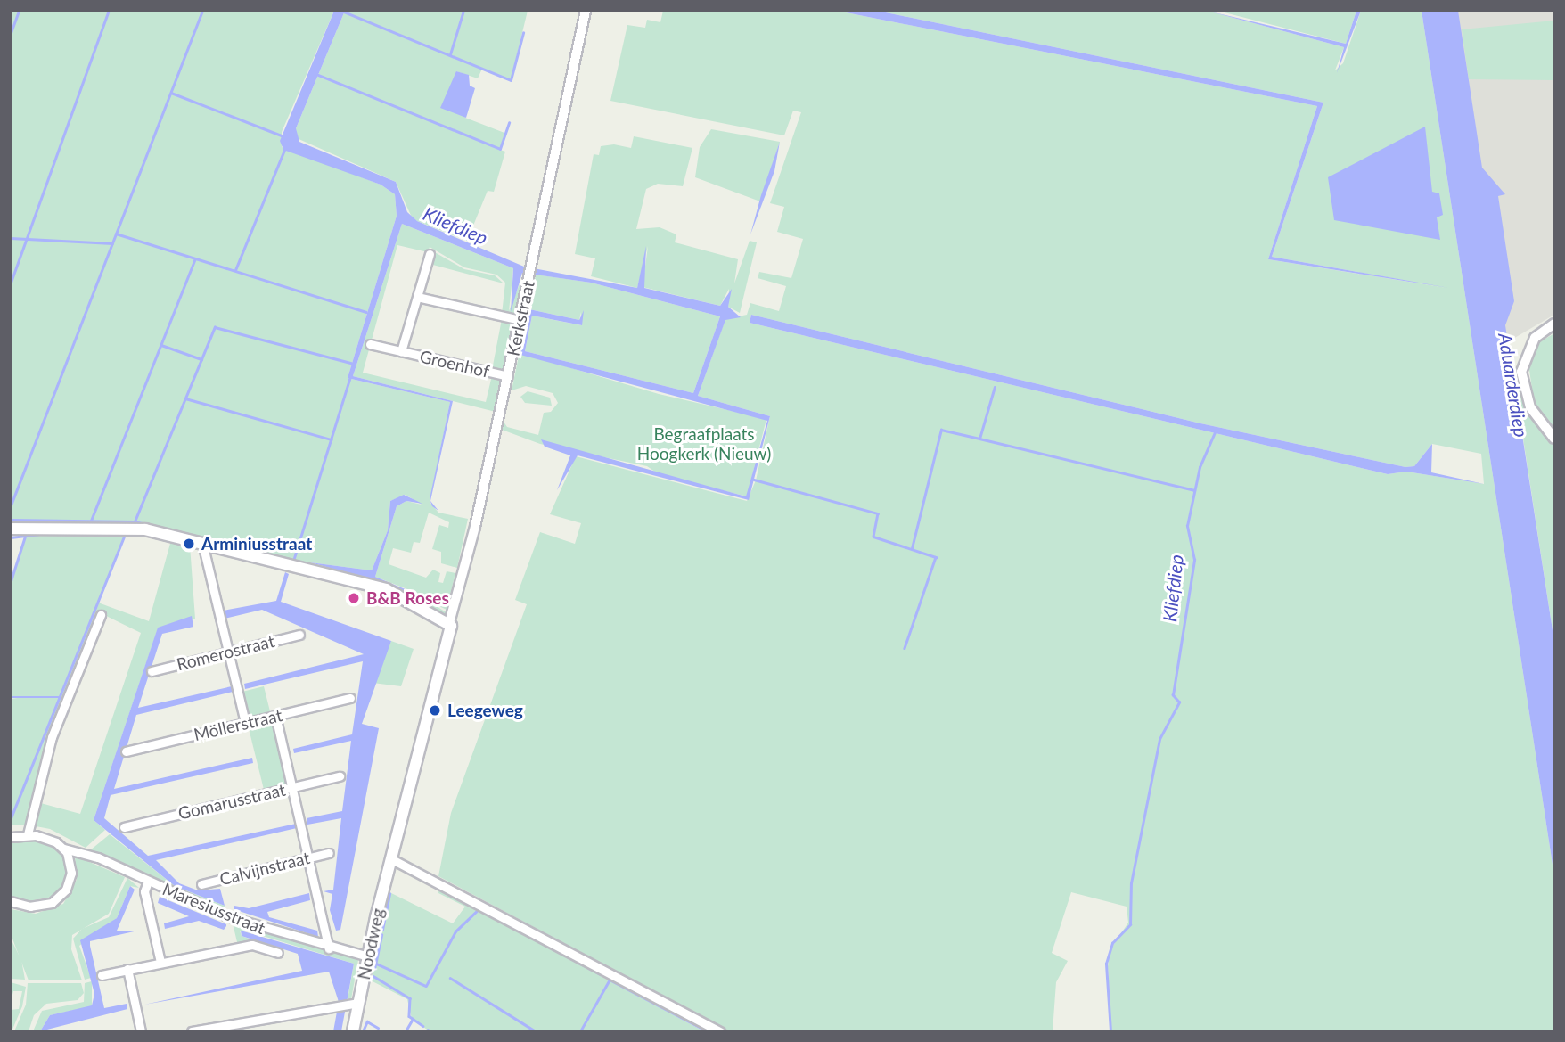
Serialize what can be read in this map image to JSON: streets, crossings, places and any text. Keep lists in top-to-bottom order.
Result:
{
  "streets": {
    "main road": ["Noodweg"],
    "street": [
      "Kerkstraat",
      "Groenhof",
      "Romerostraat",
      "Möllerstraat",
      "Gomarusstraat",
      "Calvijnstraat",
      "Maresiusstraat"
    ]
  },
  "crossings": [
    ["Kerkstraat", "Groenhof"],
    ["Maresiusstraat", "Noodweg"]
  ],
  "water": ["Kliefdiep", "Aduarderdiep"],
  "parks": ["Begraafplaats Hoogkerk (Nieuw)"],
  "places": ["Arminiusstraat", "B&B Roses", "Leegeweg"]
}
